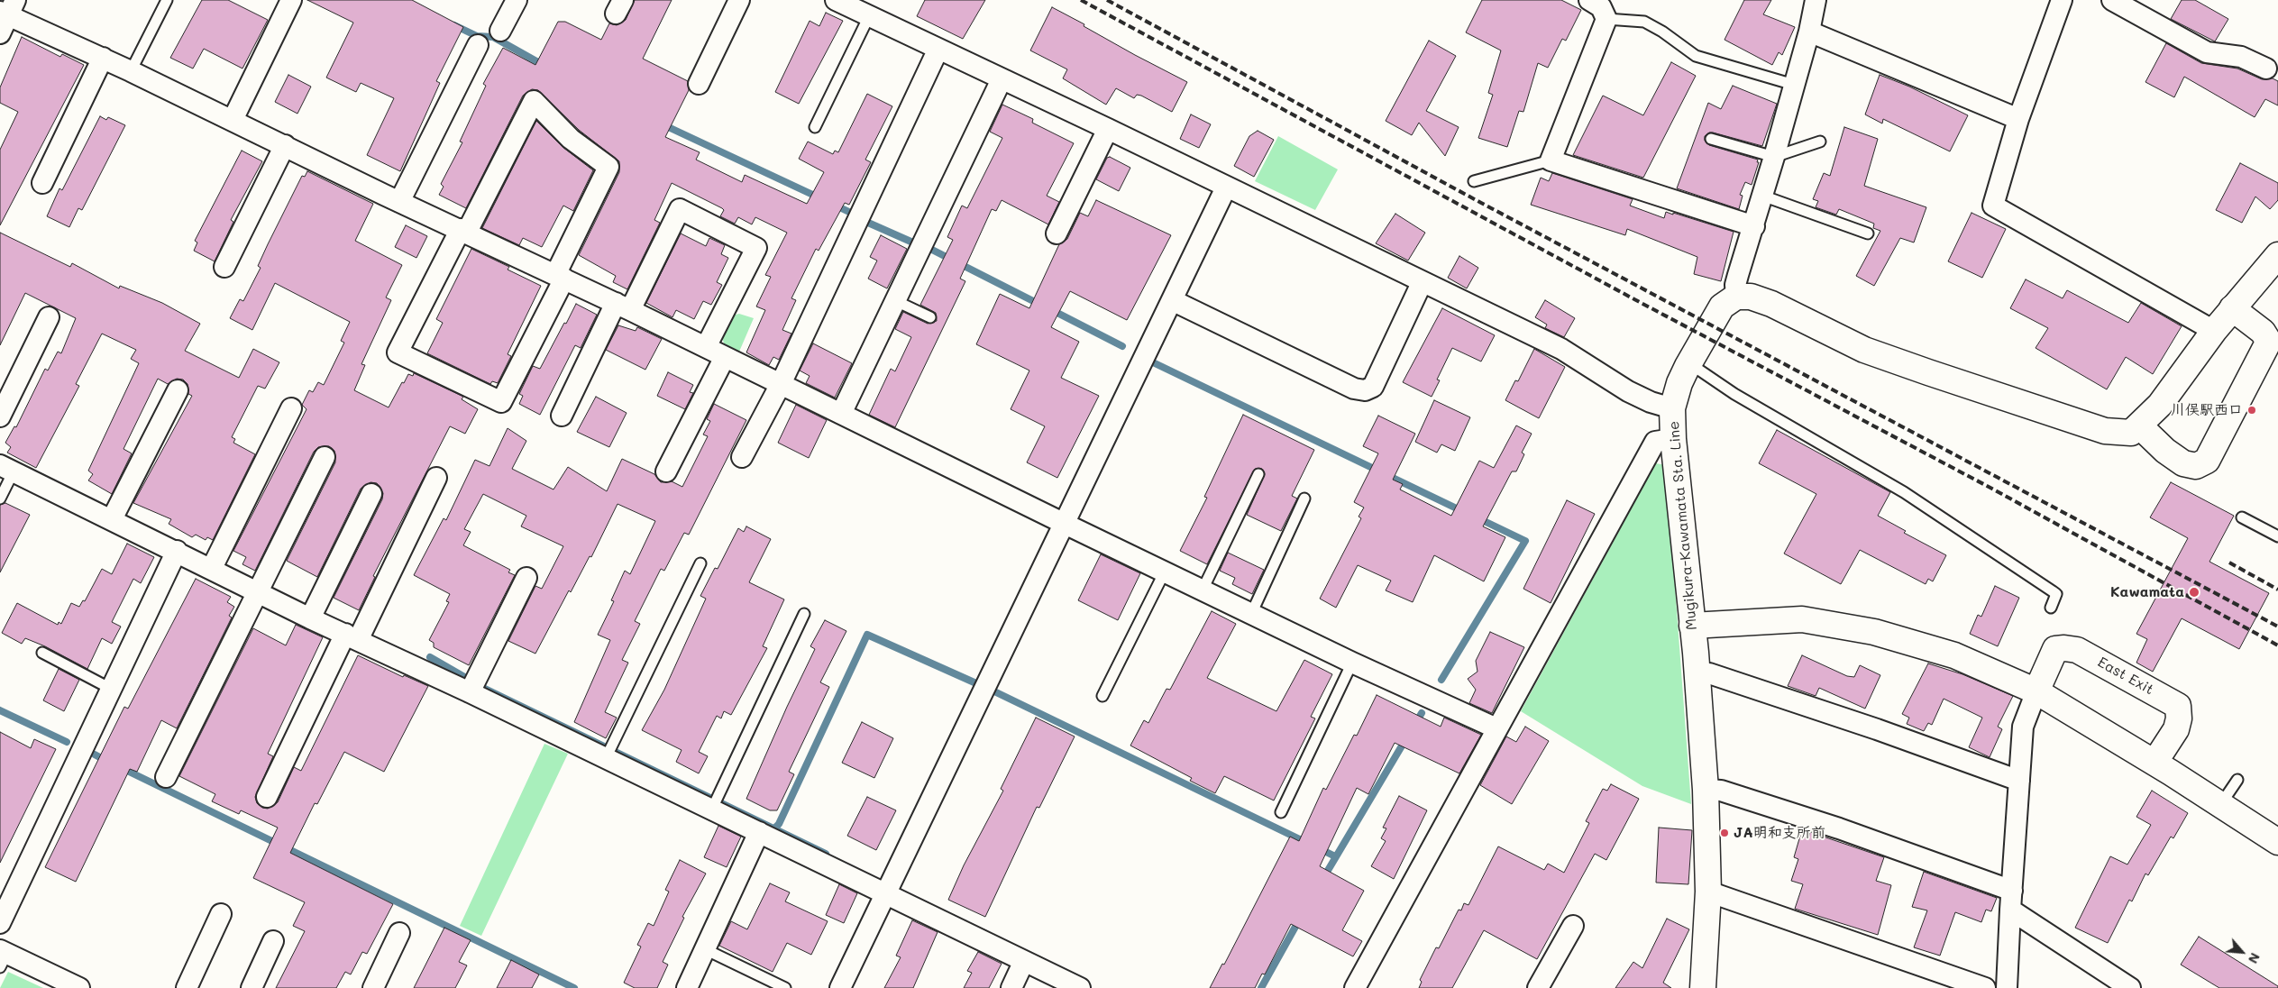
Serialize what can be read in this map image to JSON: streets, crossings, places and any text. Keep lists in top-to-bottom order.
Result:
{
  "streets": {
    "main road": ["Mugikura-Kawamata Sta. Line", "East Exit"]
  },
  "places": ["川俣駅西口", "Kawamata", "JA明和支所前"],
  "north": "bottom right"
}
